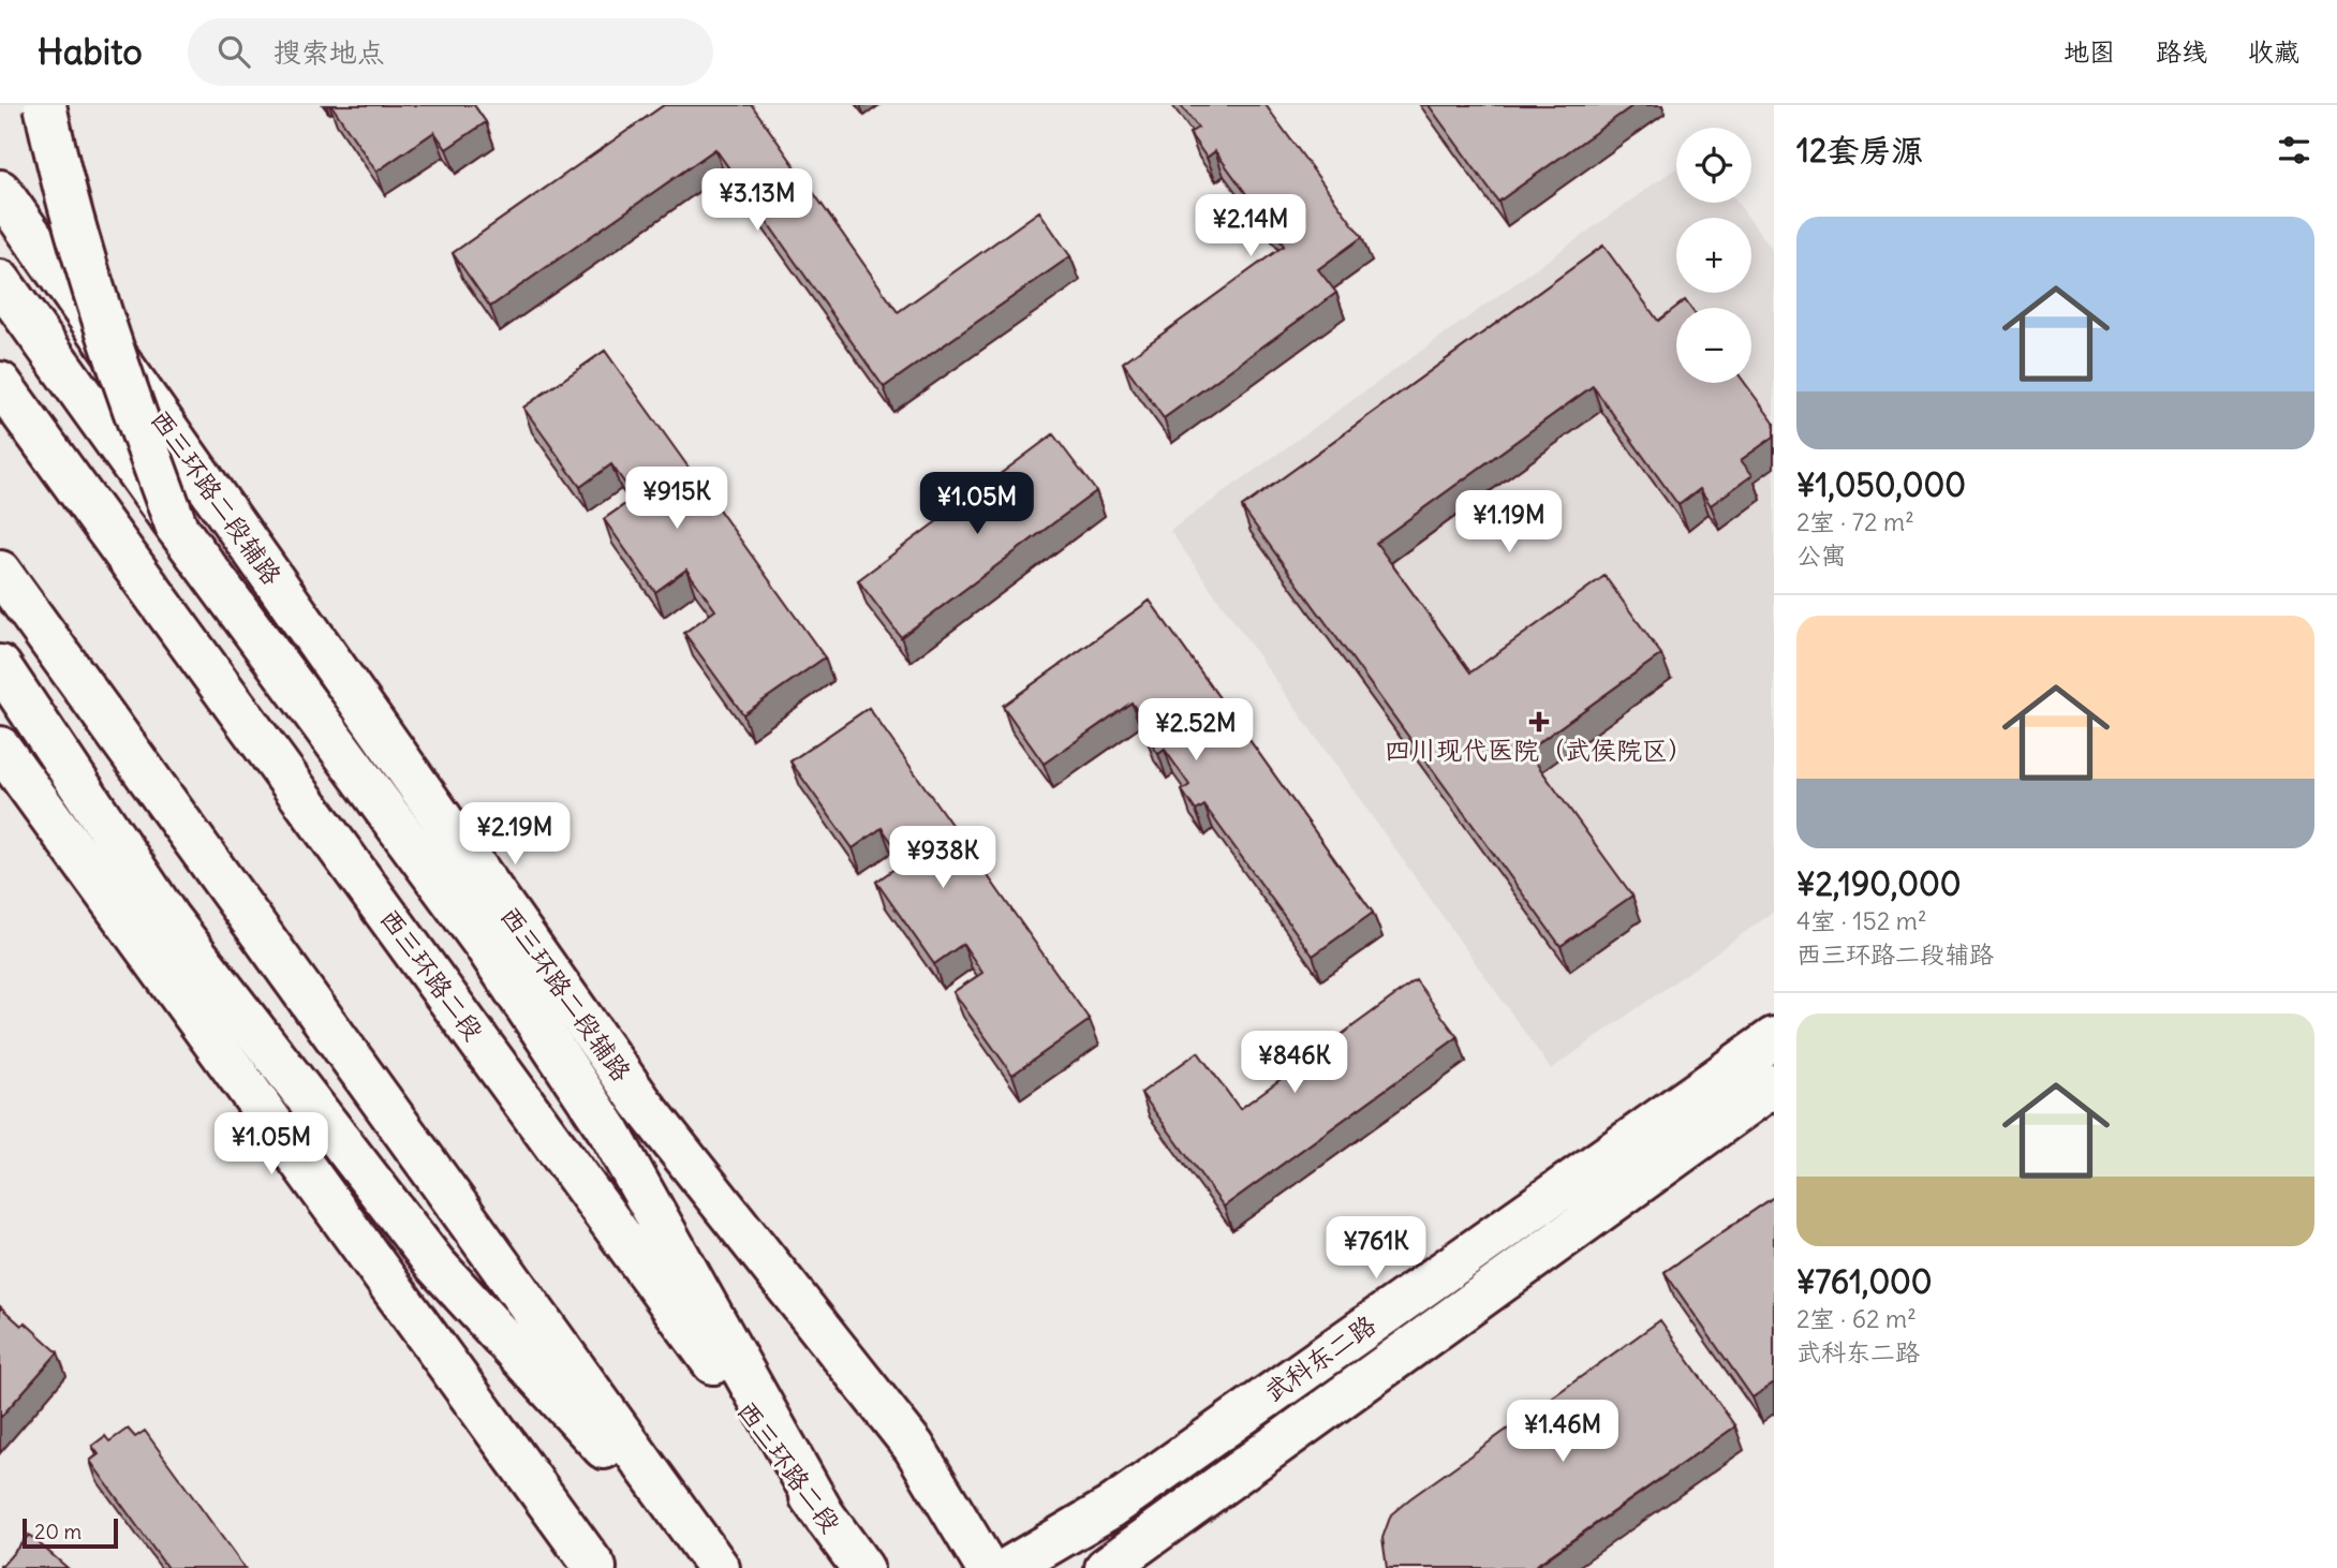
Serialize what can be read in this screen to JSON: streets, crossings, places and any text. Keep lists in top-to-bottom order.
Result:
{
  "streets": {
    "main road": ["西三环路二段辅路", "西三环路二段", "武科东二路"]
  },
  "places": {
    "health": ["四川现代医院（武侯院区）"]
  },
  "scale_bar": "20 m",
  "page": {
    "header": "Habito",
    "search": "搜索地点",
    "nav": ["地图", "路线", "收藏"],
    "heading": "12套房源",
    "map_buttons": ["+", "−"],
    "price": [
      "¥3.13M",
      "¥2.14M",
      "¥915K",
      "¥1.05M",
      "¥1.19M",
      "¥2.52M",
      "¥2.19M",
      "¥938K",
      "¥846K",
      "¥1.05M",
      "¥761K",
      "¥1.46M"
    ],
    "list": [
      {
        "name": "¥1,050,000",
        "note": "2室 · 72 m² · 公寓"
      },
      {
        "name": "¥2,190,000",
        "note": "4室 · 152 m² · 西三环路二段辅路"
      },
      {
        "name": "¥761,000",
        "note": "2室 · 62 m² · 武科东二路"
      }
    ],
    "scale": "20 m"
  }
}
